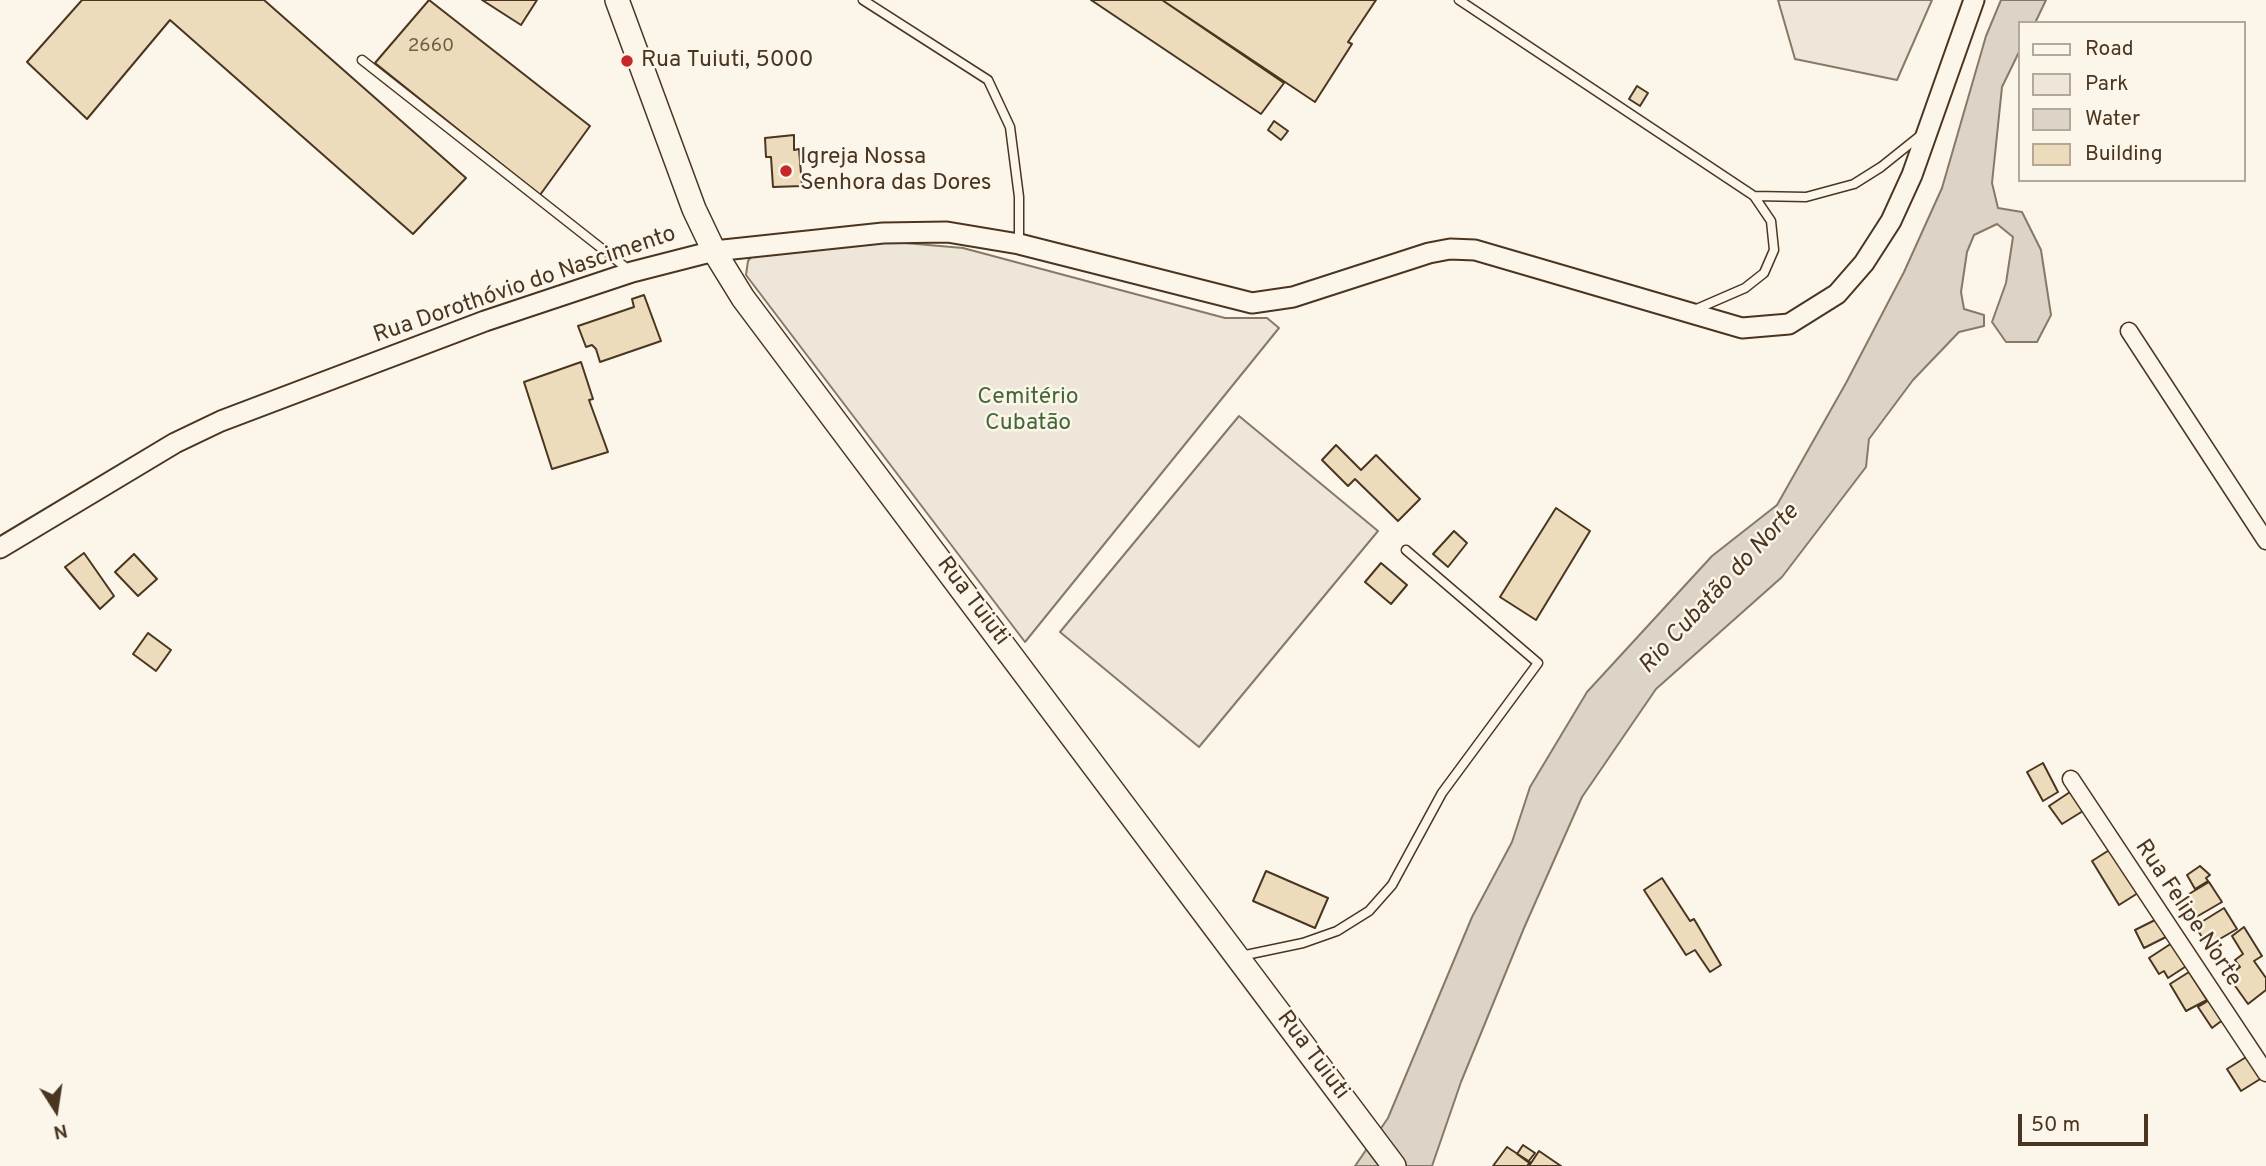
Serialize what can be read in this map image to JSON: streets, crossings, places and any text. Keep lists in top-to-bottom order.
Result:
{
  "streets": {
    "main road": ["Rua Tuiuti"],
    "street": ["Rua Dorothóvio do Nascimento", "Rua Felipe Norte"]
  },
  "crossings": [
    ["Rua Dorothóvio do Nascimento", "Rua Tuiuti"]
  ],
  "water": ["Rio Cubatão do Norte"],
  "parks": ["Cemitério Cubatão"],
  "places": ["Rua Tuiuti, 5000", "Igreja Nossa Senhora das Dores"],
  "house_numbers": ["2660"],
  "legend": [
    "Road",
    "Park",
    "Water",
    "Building"
  ],
  "scale_bar": "50 m",
  "north": "bottom"
}
